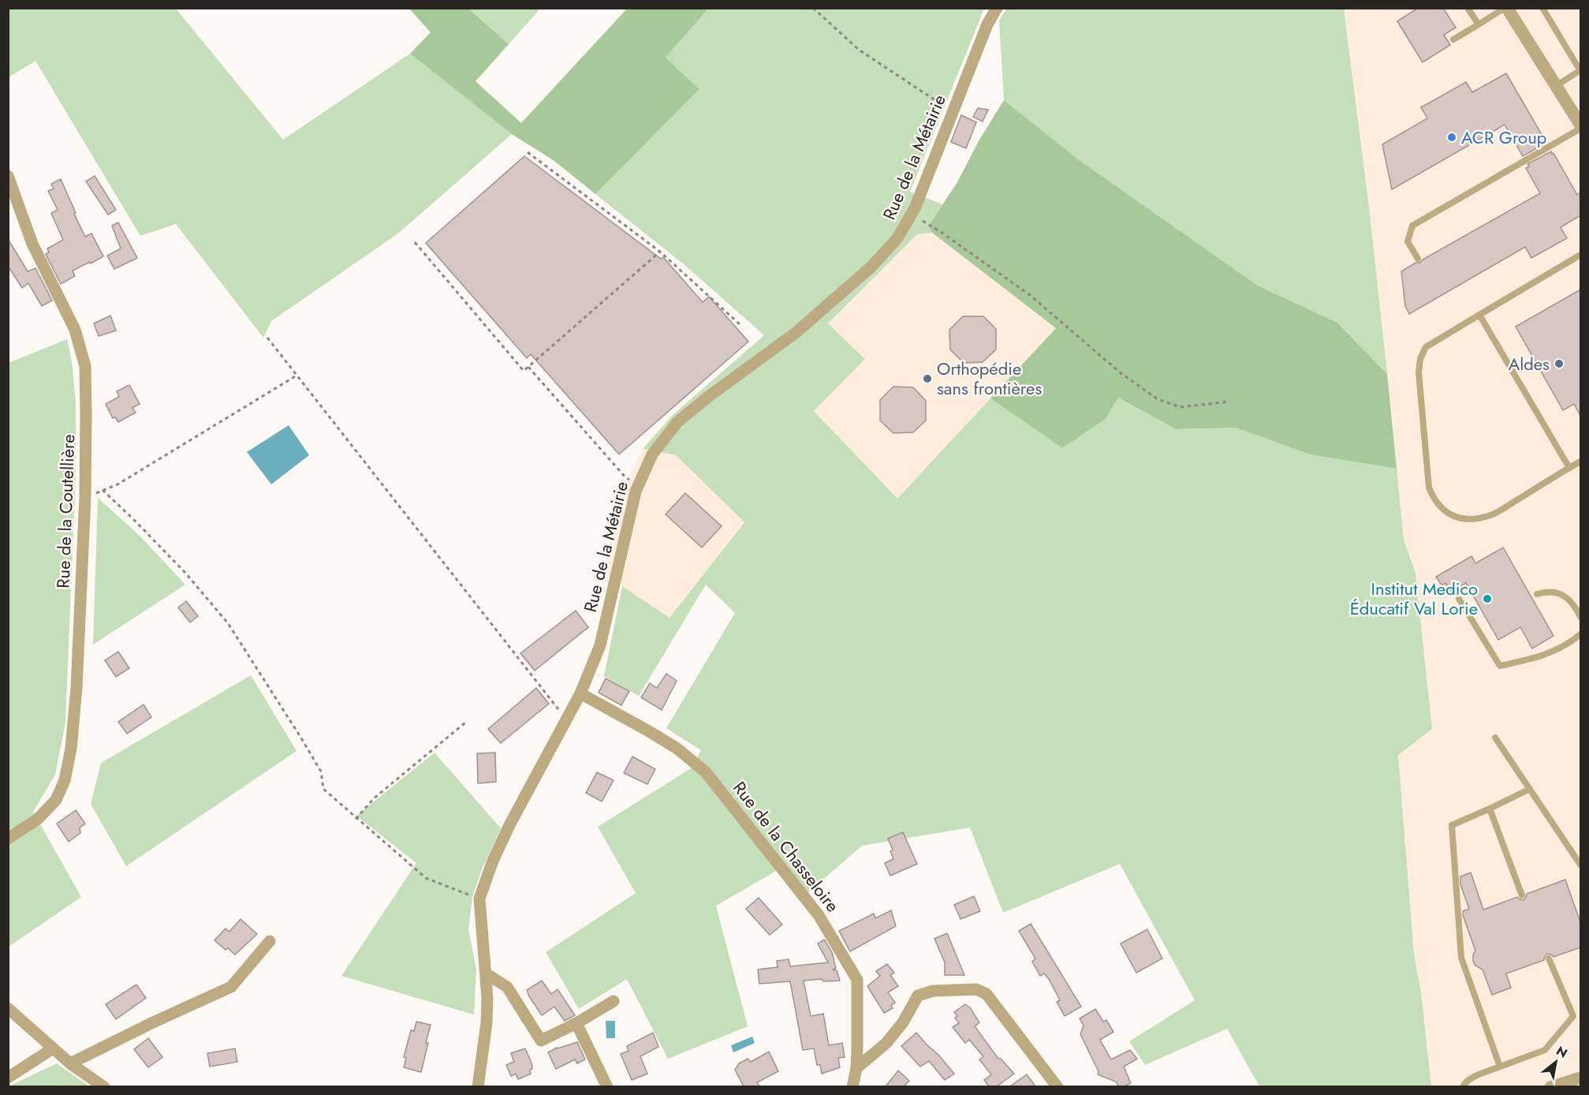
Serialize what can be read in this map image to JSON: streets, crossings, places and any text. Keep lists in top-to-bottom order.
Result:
{
  "streets": {
    "street": ["Rue de la Métairie", "Rue de la Coutellière", "Rue de la Chasseloire"]
  },
  "crossings": [
    ["Rue de la Métairie", "Rue de la Chasseloire"]
  ],
  "places": [
    "ACR Group",
    "Aldes",
    "Orthopédie sans frontières",
    "Institut Medico Éducatif Val Lorie"
  ],
  "north": "top right"
}
